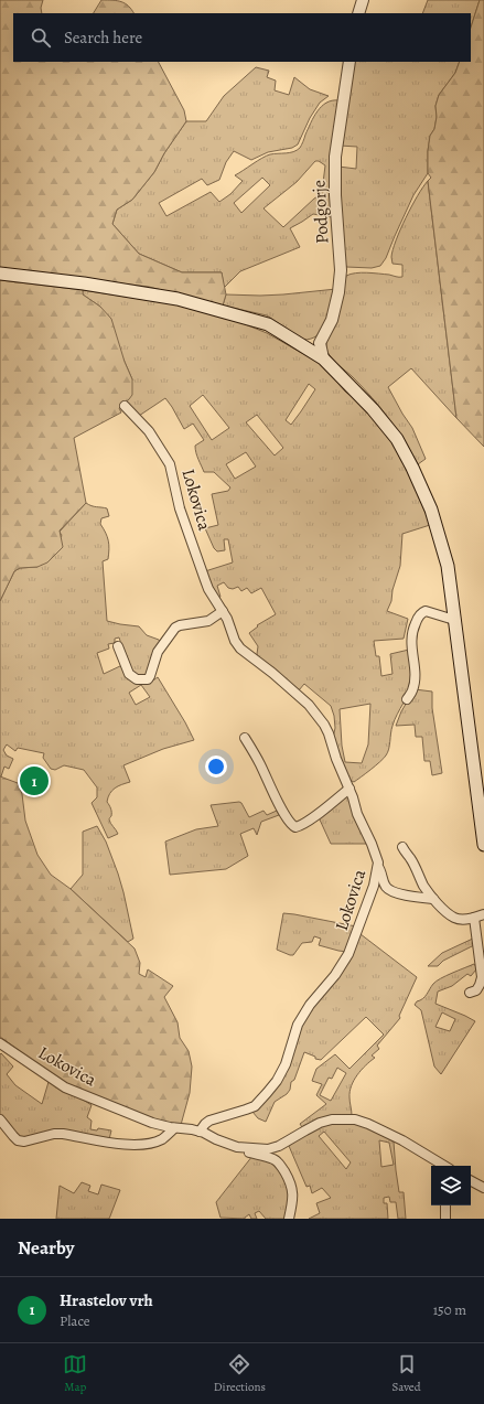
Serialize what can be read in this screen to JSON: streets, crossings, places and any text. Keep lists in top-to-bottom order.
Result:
{
  "streets": {
    "street": ["Podgorje", "Lokovica"]
  },
  "page": {
    "search": "Search here",
    "pins": "1",
    "heading": "Nearby",
    "list": [
      {
        "mark": "1",
        "name": "Hrastelov vrh",
        "note": "Place",
        "value": "150 m"
      }
    ],
    "nav": ["Map", "Directions", "Saved"]
  }
}
